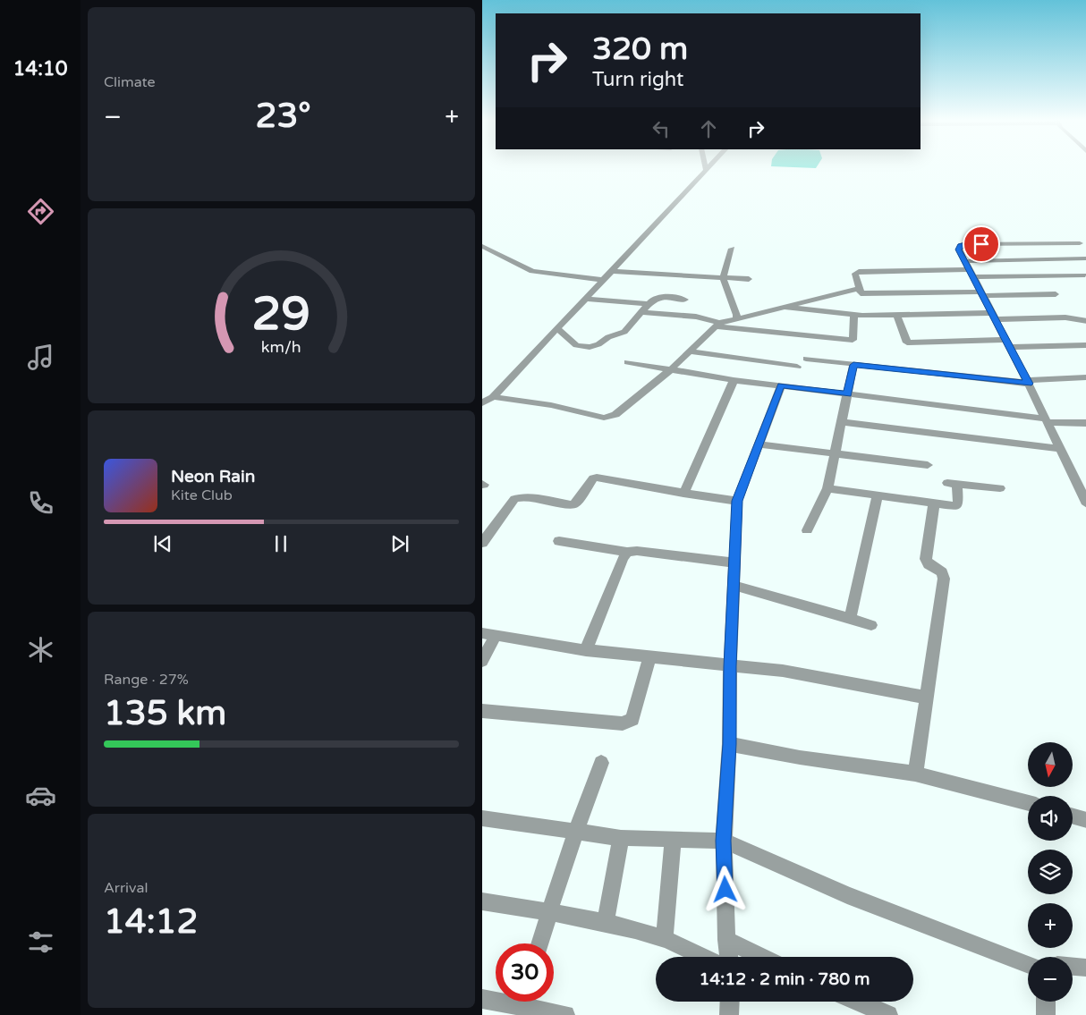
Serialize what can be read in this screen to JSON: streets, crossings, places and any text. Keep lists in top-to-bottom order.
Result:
{
  "north": "bottom",
  "page": {
    "tabs": "14:10",
    "tile": [
      "Climate",
      ["Range · 27%", "135 km"],
      ["Arrival", "14:12"]
    ],
    "turn": ["320 m", "Turn right"],
    "heat": ["−", "23°", "+"],
    "song": ["Neon Rain", "Kite Club"],
    "map_buttons": ["+", "−"],
    "limit": "30",
    "trip": "14:12 · 2 min · 780 m",
    "gauge": ["29", "km/h"]
  }
}
